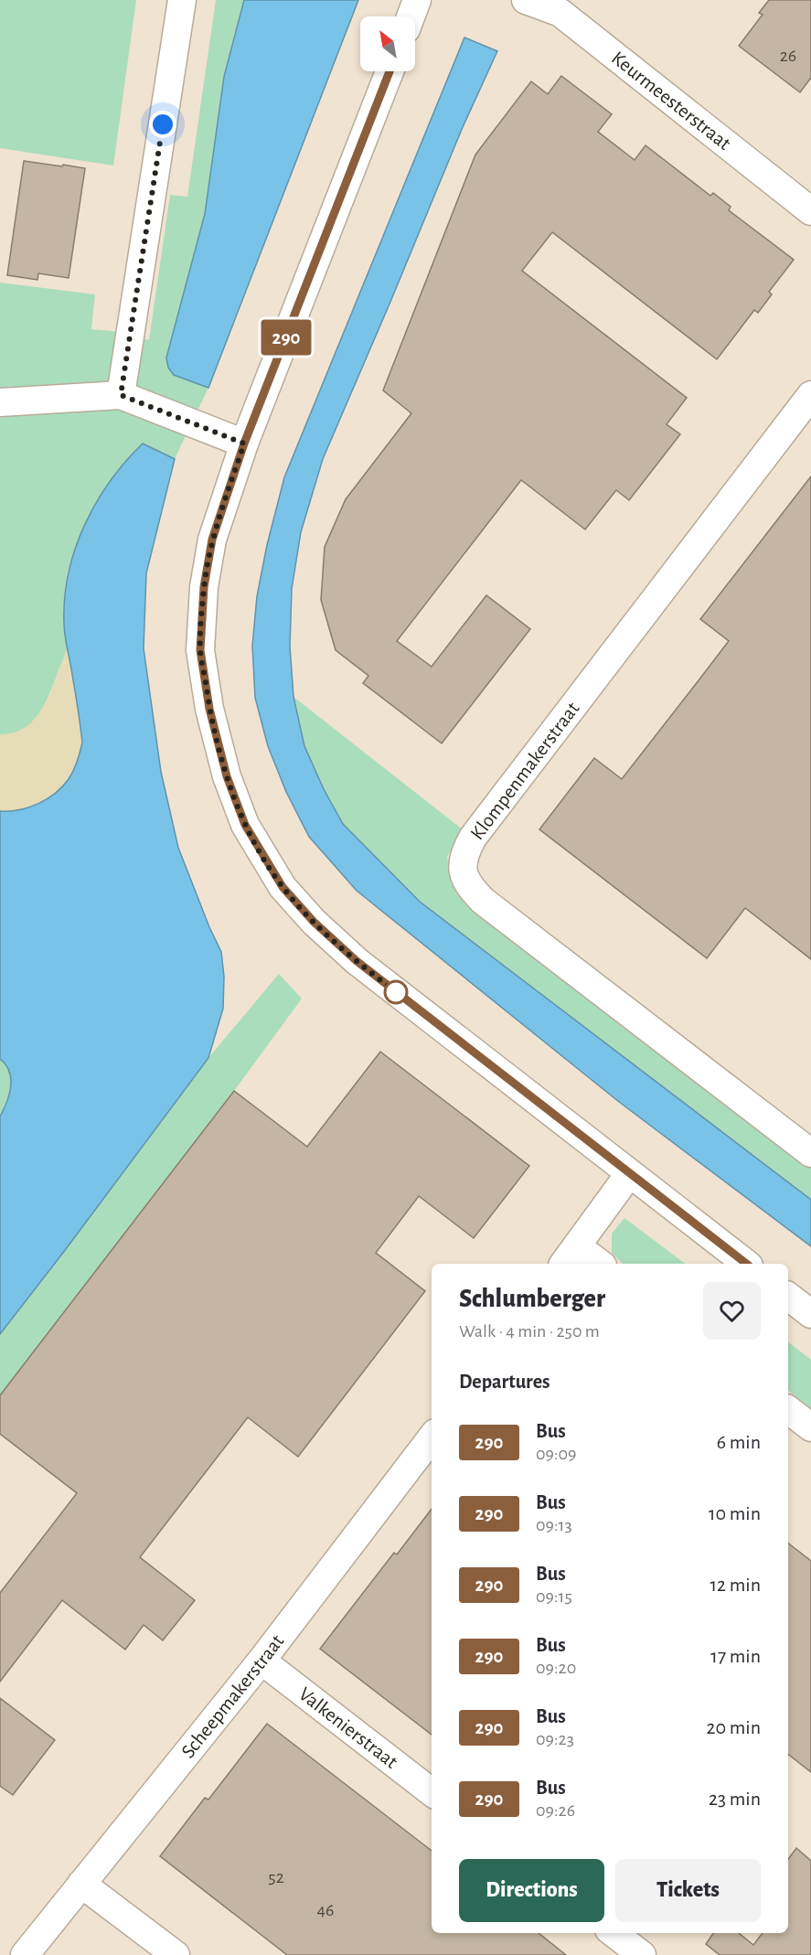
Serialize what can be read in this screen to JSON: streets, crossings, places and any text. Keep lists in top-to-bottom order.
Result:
{
  "streets": {
    "street": [
      "Keurmeesterstraat",
      "Klompenmakerstraat",
      "Scheepmakerstraat",
      "Valkenierstraat"
    ]
  },
  "crossings": [
    ["Scheepmakerstraat", "Valkenierstraat"]
  ],
  "lines": ["bus line 290"],
  "house_numbers": ["26", "52", "46"],
  "north": "top left",
  "page": {
    "on_map": "290",
    "heading": [
      ["Schlumberger", "Walk · 4 min · 250 m"],
      "Departures"
    ],
    "list": [
      {
        "mark": "290",
        "name": "Bus",
        "note": "09:09",
        "value": "6 min"
      },
      {
        "mark": "290",
        "name": "Bus",
        "note": "09:13",
        "value": "10 min"
      },
      {
        "mark": "290",
        "name": "Bus",
        "note": "09:15",
        "value": "12 min"
      },
      {
        "mark": "290",
        "name": "Bus",
        "note": "09:20",
        "value": "17 min"
      },
      {
        "mark": "290",
        "name": "Bus",
        "note": "09:23",
        "value": "20 min"
      },
      {
        "mark": "290",
        "name": "Bus",
        "note": "09:26",
        "value": "23 min"
      }
    ],
    "buttons": ["Directions", "Tickets"]
  }
}
